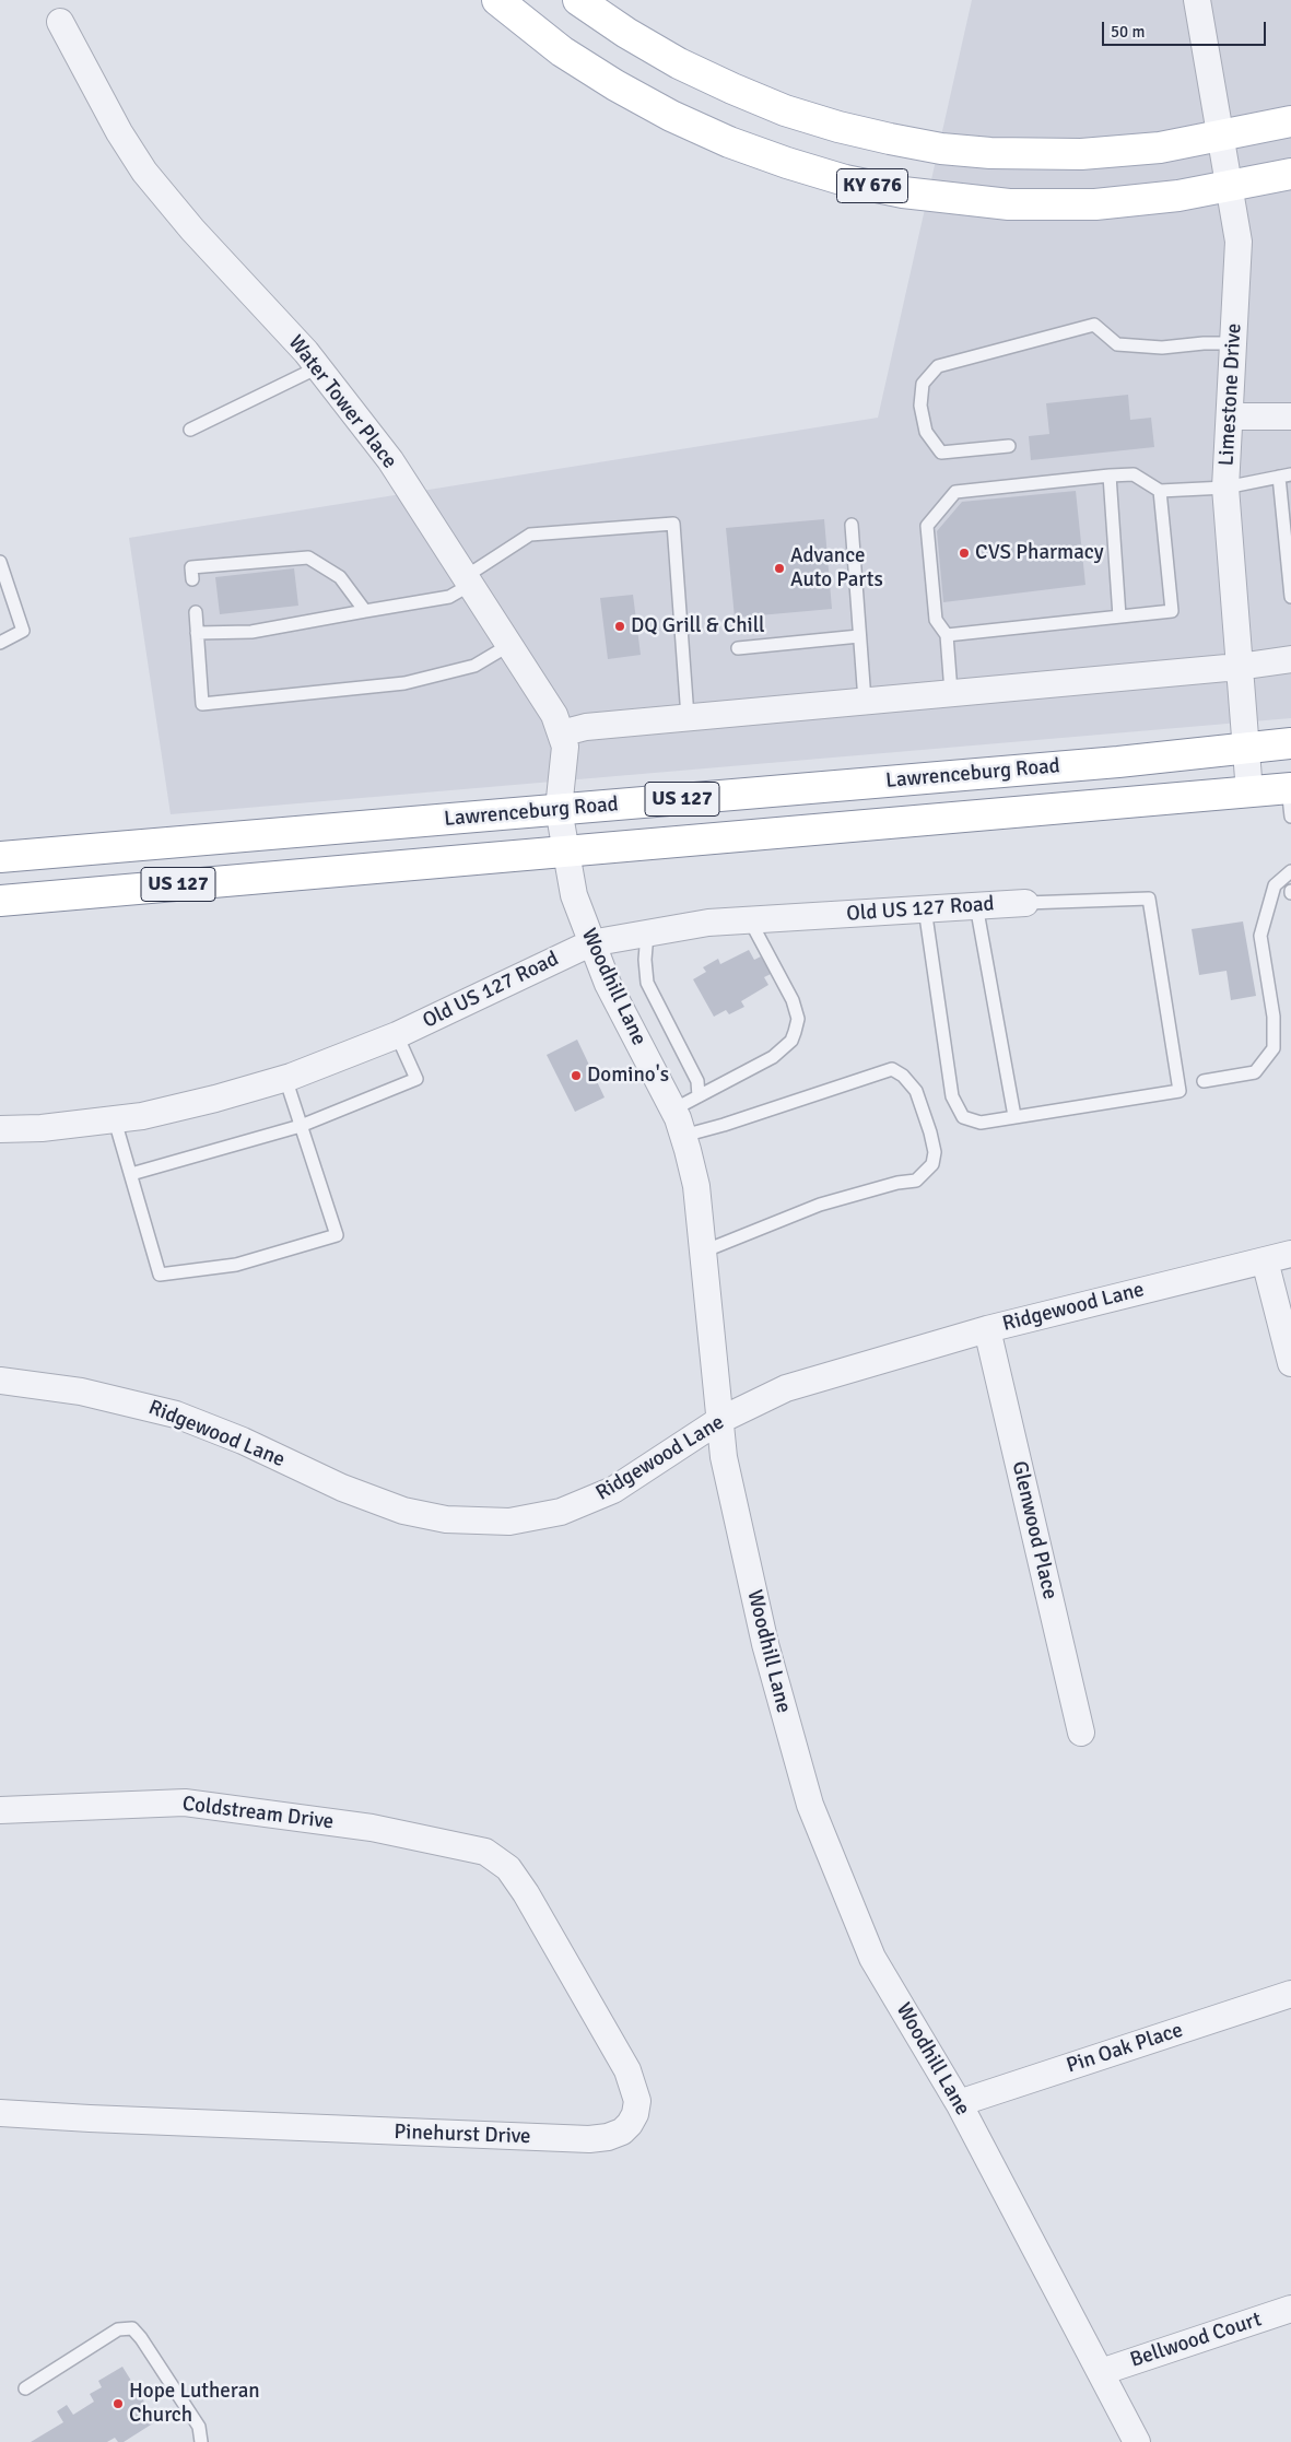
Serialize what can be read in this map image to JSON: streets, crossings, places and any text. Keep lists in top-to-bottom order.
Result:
{
  "streets": {
    "main road": ["KY 676", "Lawrenceburg Road", "US 127"],
    "street": [
      "Limestone Drive",
      "Water Tower Place",
      "Old US 127 Road",
      "Woodhill Lane",
      "Ridgewood Lane",
      "Glenwood Place",
      "Coldstream Drive",
      "Pin Oak Place",
      "Pinehurst Drive",
      "Bellwood Court"
    ]
  },
  "crossings": [
    ["KY 676", "Limestone Drive"],
    ["Limestone Drive", "Lawrenceburg Road"],
    ["Water Tower Place", "Lawrenceburg Road"],
    ["Water Tower Place", "Woodhill Lane"],
    ["Lawrenceburg Road", "Woodhill Lane"],
    ["Old US 127 Road", "Woodhill Lane"],
    ["Woodhill Lane", "Ridgewood Lane"],
    ["Woodhill Lane", "Pin Oak Place"],
    ["Woodhill Lane", "Bellwood Court"],
    ["Ridgewood Lane", "Glenwood Place"],
    ["Coldstream Drive", "Pinehurst Drive"]
  ],
  "places": [
    "CVS Pharmacy",
    "Advance Auto Parts",
    "DQ Grill & Chill",
    "Domino's",
    "Hope Lutheran Church"
  ],
  "scale_bar": "50 m"
}
